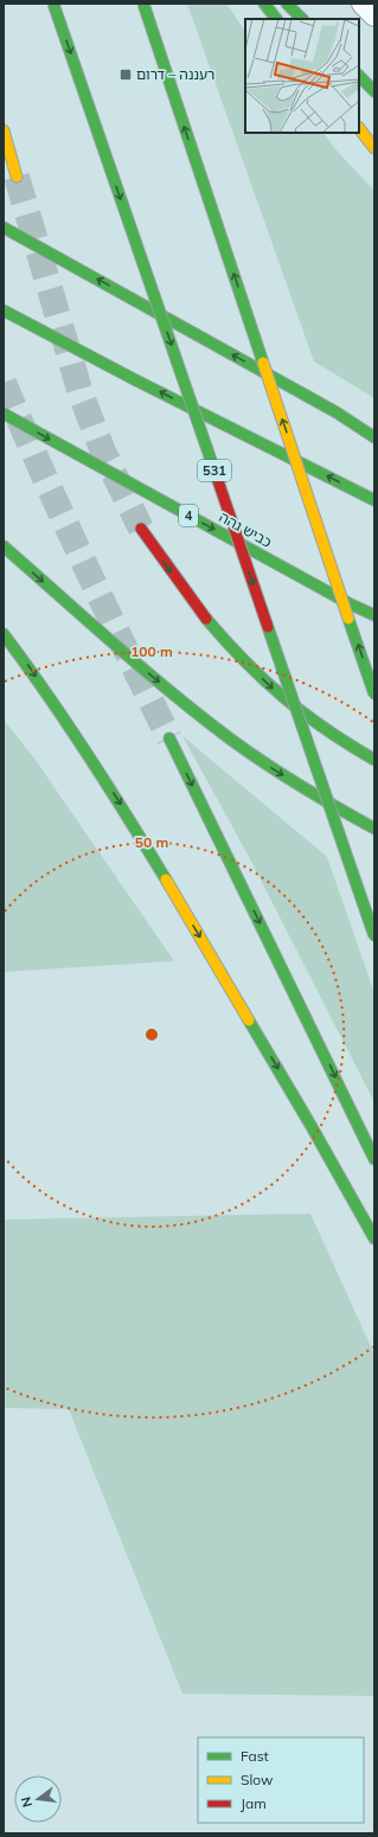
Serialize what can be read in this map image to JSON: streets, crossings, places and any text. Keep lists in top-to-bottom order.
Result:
{
  "streets": {
    "highway": ["531", "4", "כביש גהה"]
  },
  "places": {
    "transit": ["רעננה – דרום"]
  },
  "legend": ["Fast", "Slow", "Jam"],
  "north": "left",
  "rings": ["100 m", "50 m"]
}
